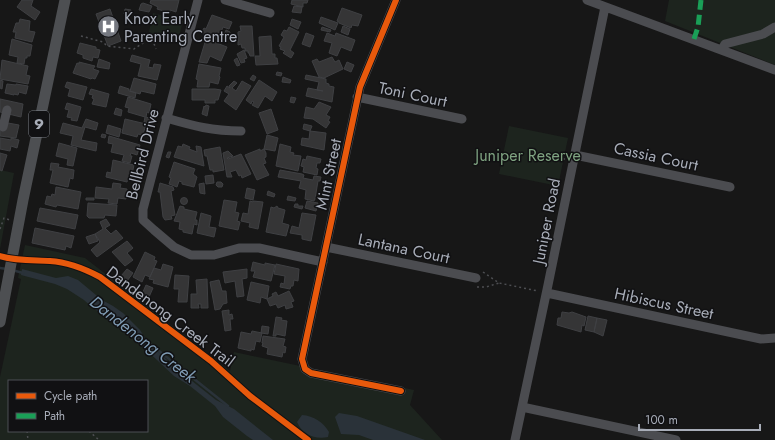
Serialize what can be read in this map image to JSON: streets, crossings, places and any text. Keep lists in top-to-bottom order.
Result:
{
  "streets": {
    "main road": ["9"],
    "street": [
      "Toni Court",
      "Bellbird Drive",
      "Cassia Court",
      "Mint Street",
      "Juniper Road",
      "Lantana Court",
      "Hibiscus Street"
    ],
    "cycle path": ["Dandenong Creek Trail"]
  },
  "crossings": [
    ["Toni Court", "Mint Street"],
    ["Bellbird Drive", "Mint Street"],
    ["Cassia Court", "Juniper Road"],
    ["Mint Street", "Lantana Court"],
    ["Juniper Road", "Hibiscus Street"]
  ],
  "water": ["Dandenong Creek"],
  "parks": ["Juniper Reserve"],
  "places": {
    "hospital": ["Knox Early Parenting Centre"]
  },
  "legend": ["Cycle path", "Path"],
  "scale_bar": "100 m"
}
